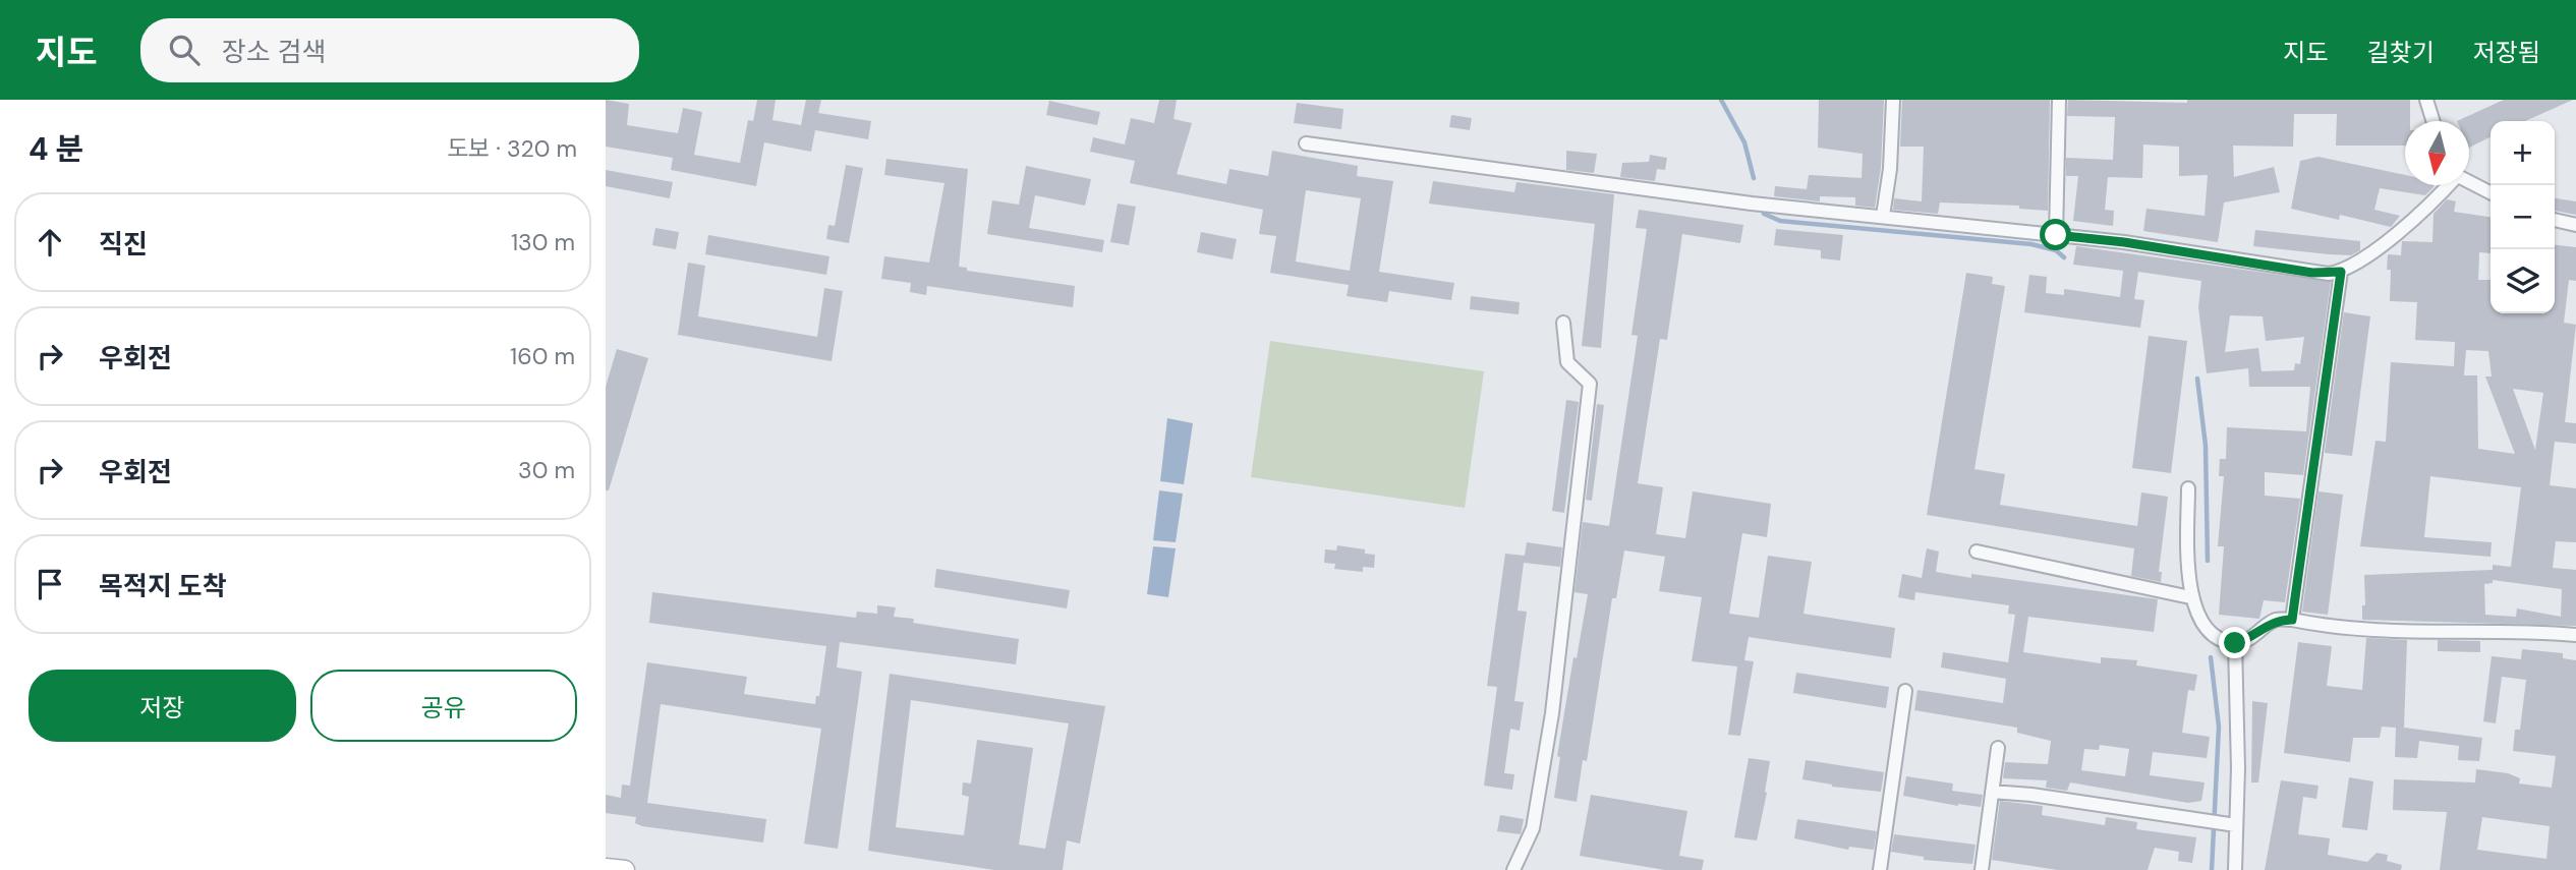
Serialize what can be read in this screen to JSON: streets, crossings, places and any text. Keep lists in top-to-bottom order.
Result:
{
  "north": "bottom",
  "page": {
    "header": "지도",
    "search": "장소 검색",
    "nav": ["지도", "길찾기", "저장됨"],
    "heading": ["4 분", "도보 · 320 m"],
    "map_buttons": ["+", "−"],
    "list": [
      ["직진", "130 m"],
      ["우회전", "160 m"],
      ["우회전", "30 m"],
      "목적지 도착"
    ],
    "buttons": ["저장", "공유"]
  }
}
